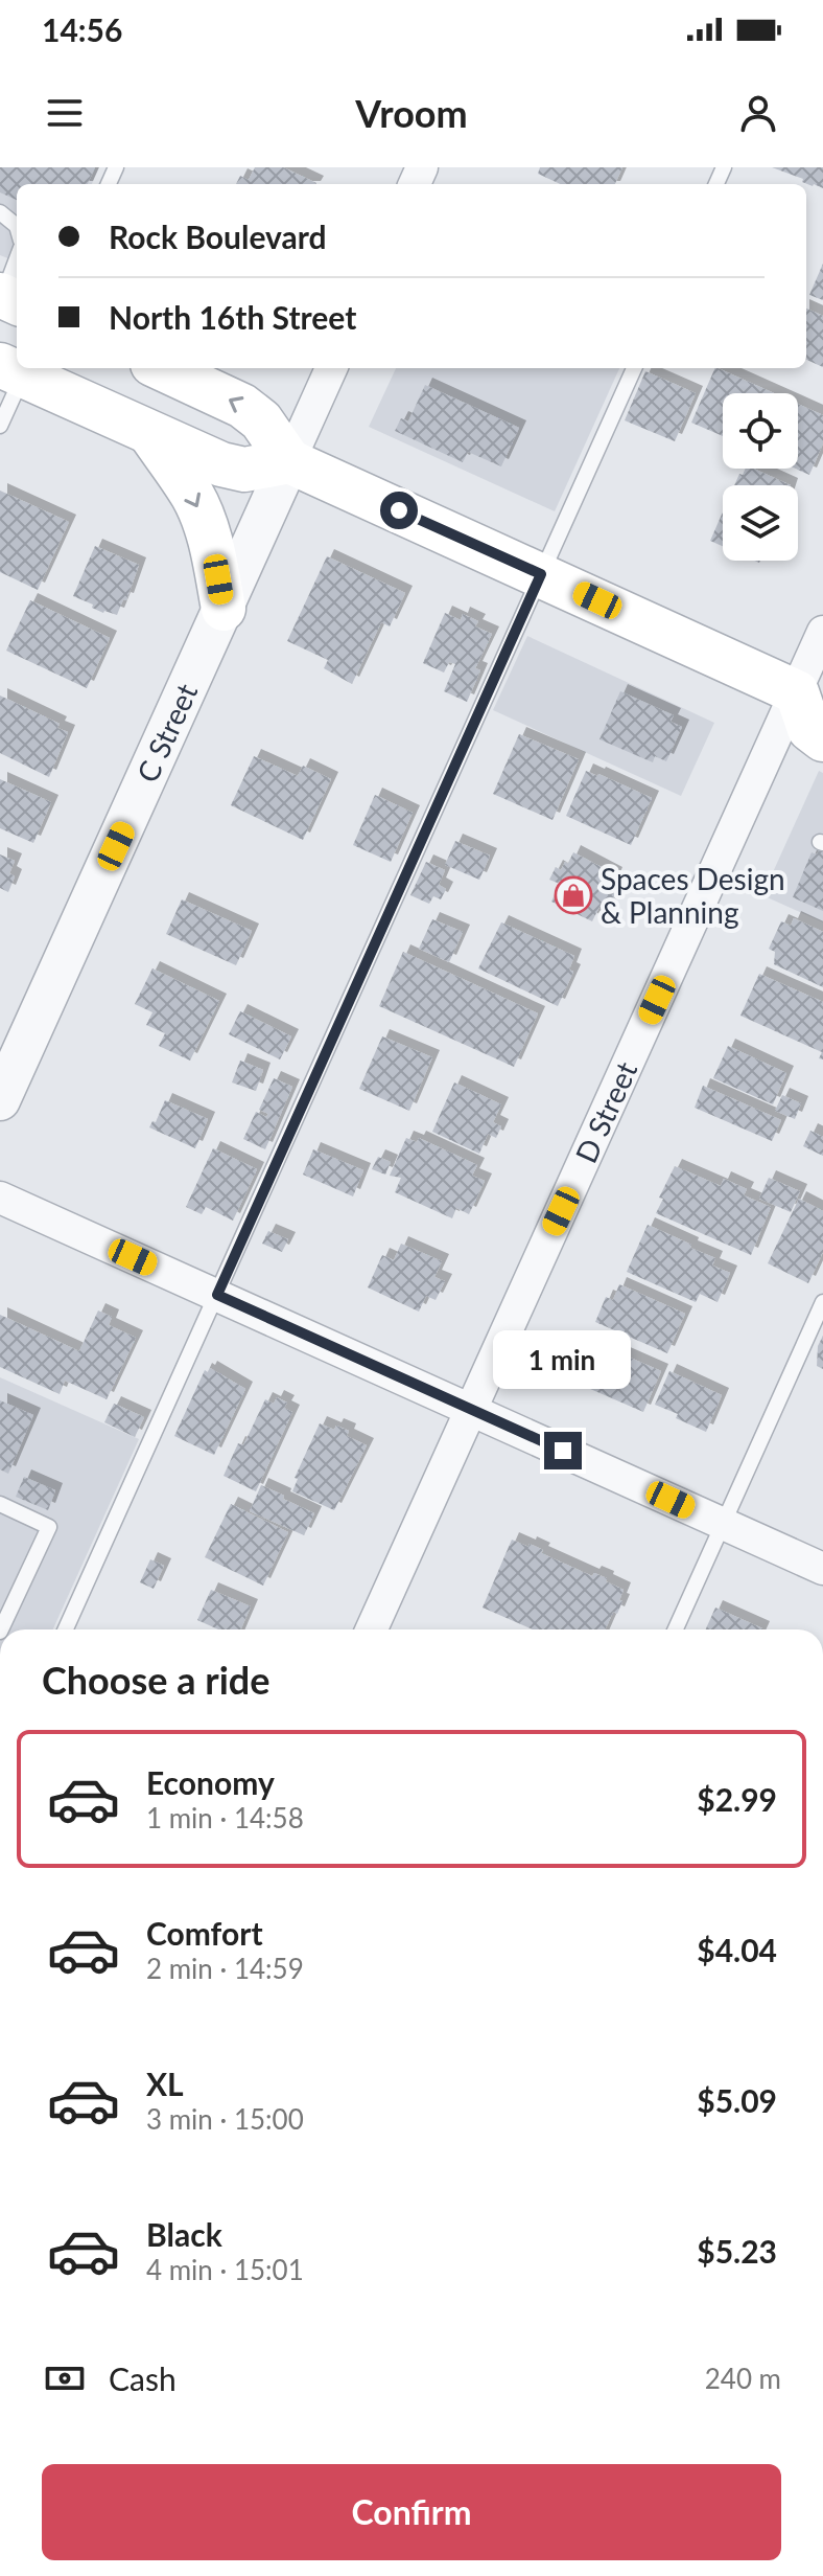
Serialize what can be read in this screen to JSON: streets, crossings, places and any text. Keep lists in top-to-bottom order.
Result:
{
  "streets": {
    "street": ["C Street", "D Street"]
  },
  "places": {
    "shop": ["Spaces Design & Planning"]
  },
  "page": {
    "status": "14:56",
    "header": "Vroom",
    "banner": ["Rock Boulevard", "North 16th Street"],
    "bubble": "1 min",
    "heading": "Choose a ride",
    "list": [
      {
        "name": "Economy",
        "note": "1 min · 14:58",
        "value": "$2.99"
      },
      {
        "name": "Comfort",
        "note": "2 min · 14:59",
        "value": "$4.04"
      },
      {
        "name": "XL",
        "note": "3 min · 15:00",
        "value": "$5.09"
      },
      {
        "name": "Black",
        "note": "4 min · 15:01",
        "value": "$5.23"
      }
    ],
    "pay": ["Cash", "240 m"],
    "buttons": "Confirm"
  }
}
